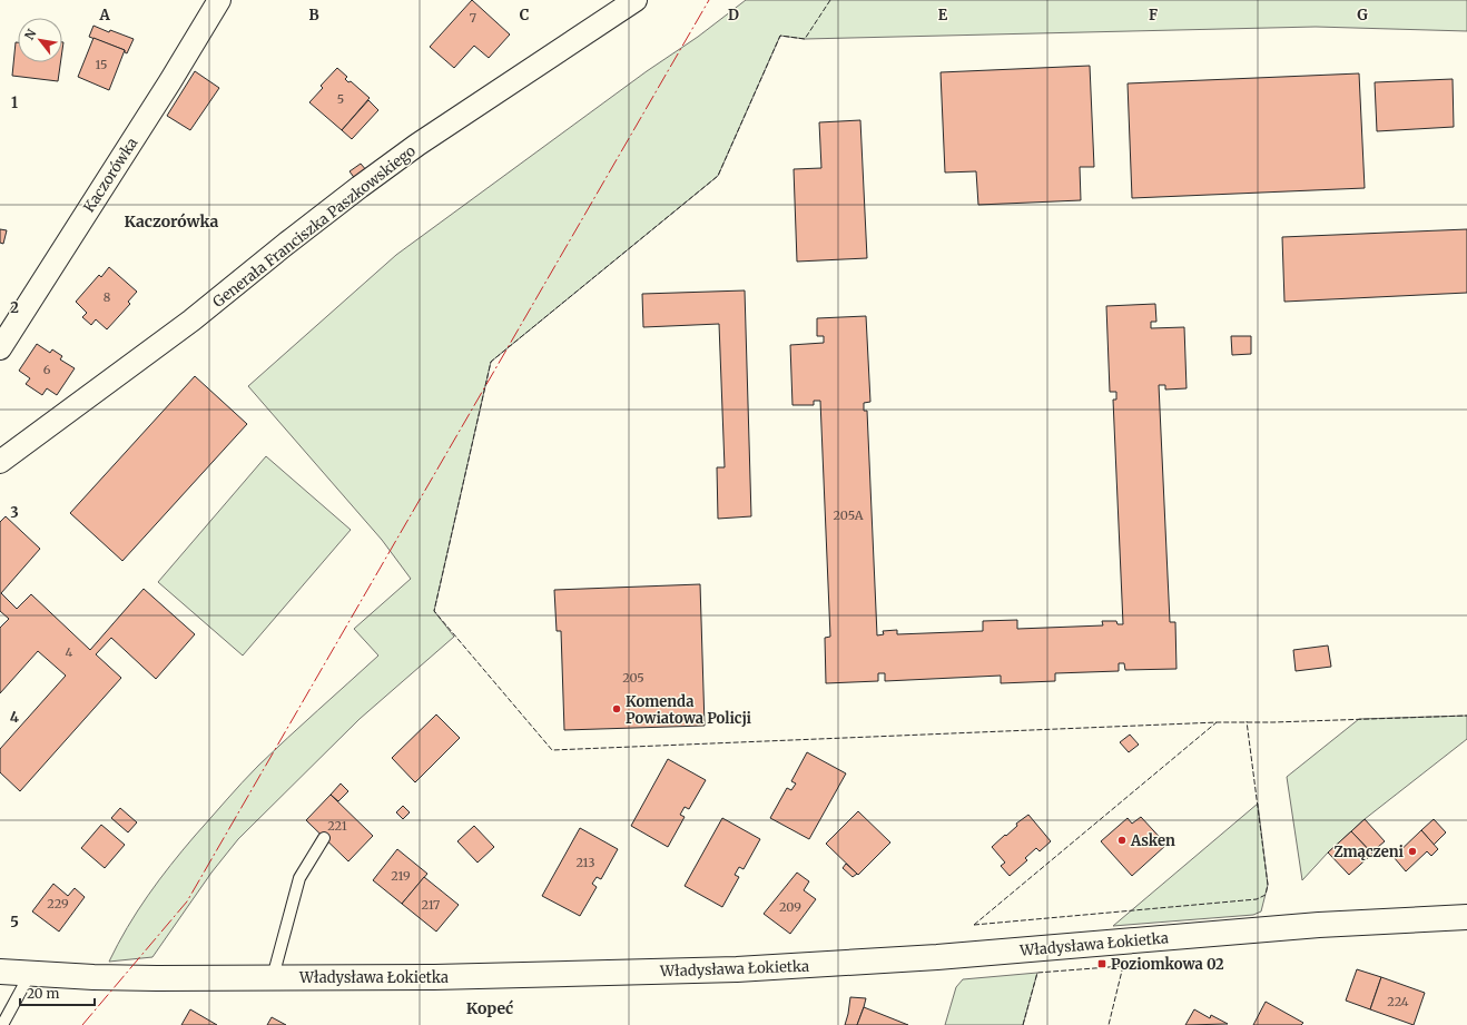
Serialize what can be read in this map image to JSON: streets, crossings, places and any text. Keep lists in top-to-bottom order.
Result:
{
  "streets": {
    "street": ["Kaczorówka", "Generała Franciszka Paszkowskiego", "Władysława Łokietka"]
  },
  "districts": ["Kaczorówka", "Kopeć"],
  "places": {
    "other": ["Komenda Powiatowa Policji", "Asken", "Zmączeni"],
    "transit": ["Poziomkowa 02"]
  },
  "house_numbers": [
    "7",
    "15",
    "5",
    "8",
    "6",
    "205A",
    "4",
    "205",
    "221",
    "213",
    "219",
    "229",
    "217",
    "209",
    "224"
  ],
  "scale_bar": "20 m",
  "north": "top left",
  "grid": {
    "columns": [
      "A",
      "B",
      "C",
      "D",
      "E",
      "F",
      "G"
    ],
    "rows": [
      "1",
      "2",
      "3",
      "4",
      "5"
    ]
  }
}
